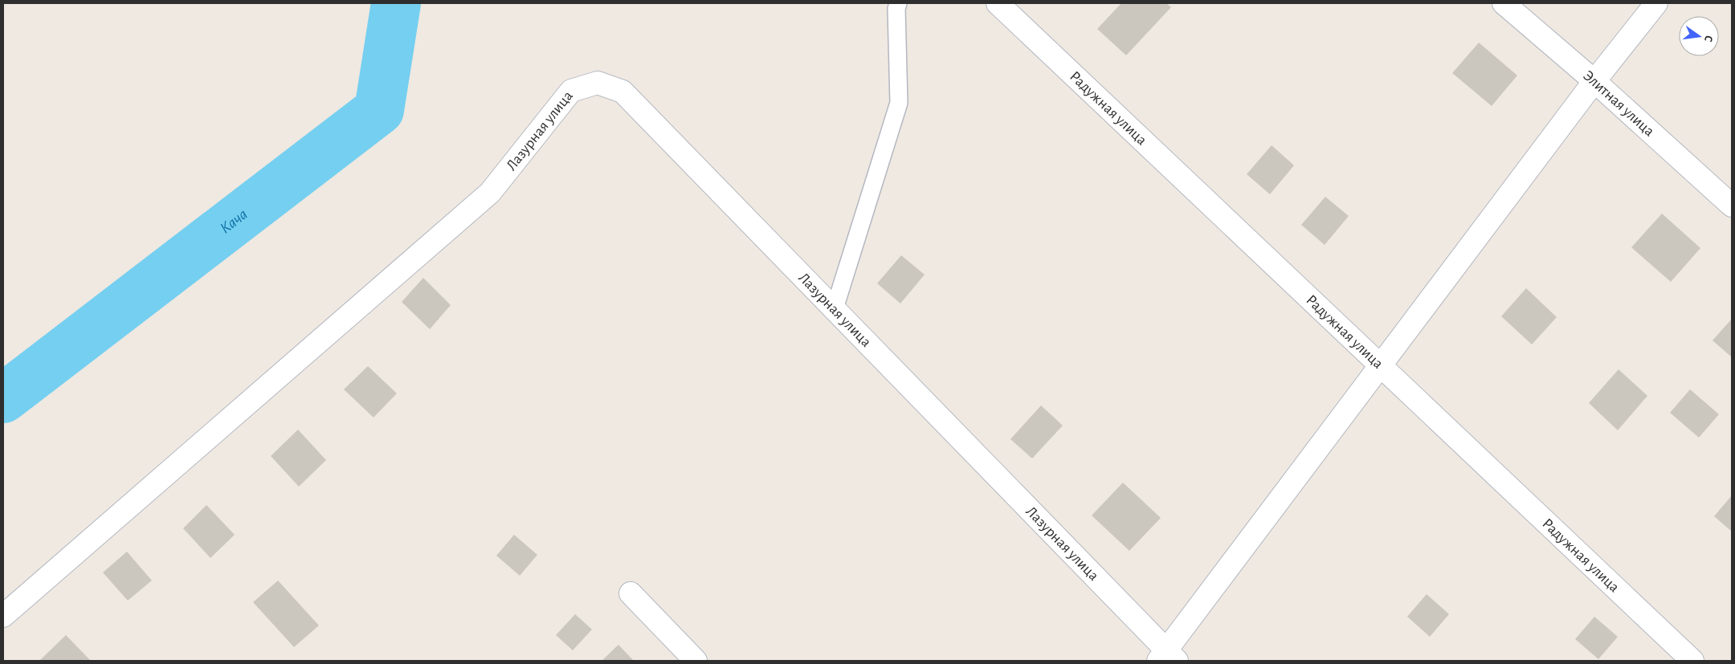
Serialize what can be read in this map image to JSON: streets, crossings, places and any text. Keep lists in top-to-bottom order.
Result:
{
  "streets": {
    "street": ["Элитная улица", "Радужная улица", "Лазурная улица"]
  },
  "water": ["Кача"],
  "north": "right"
}
